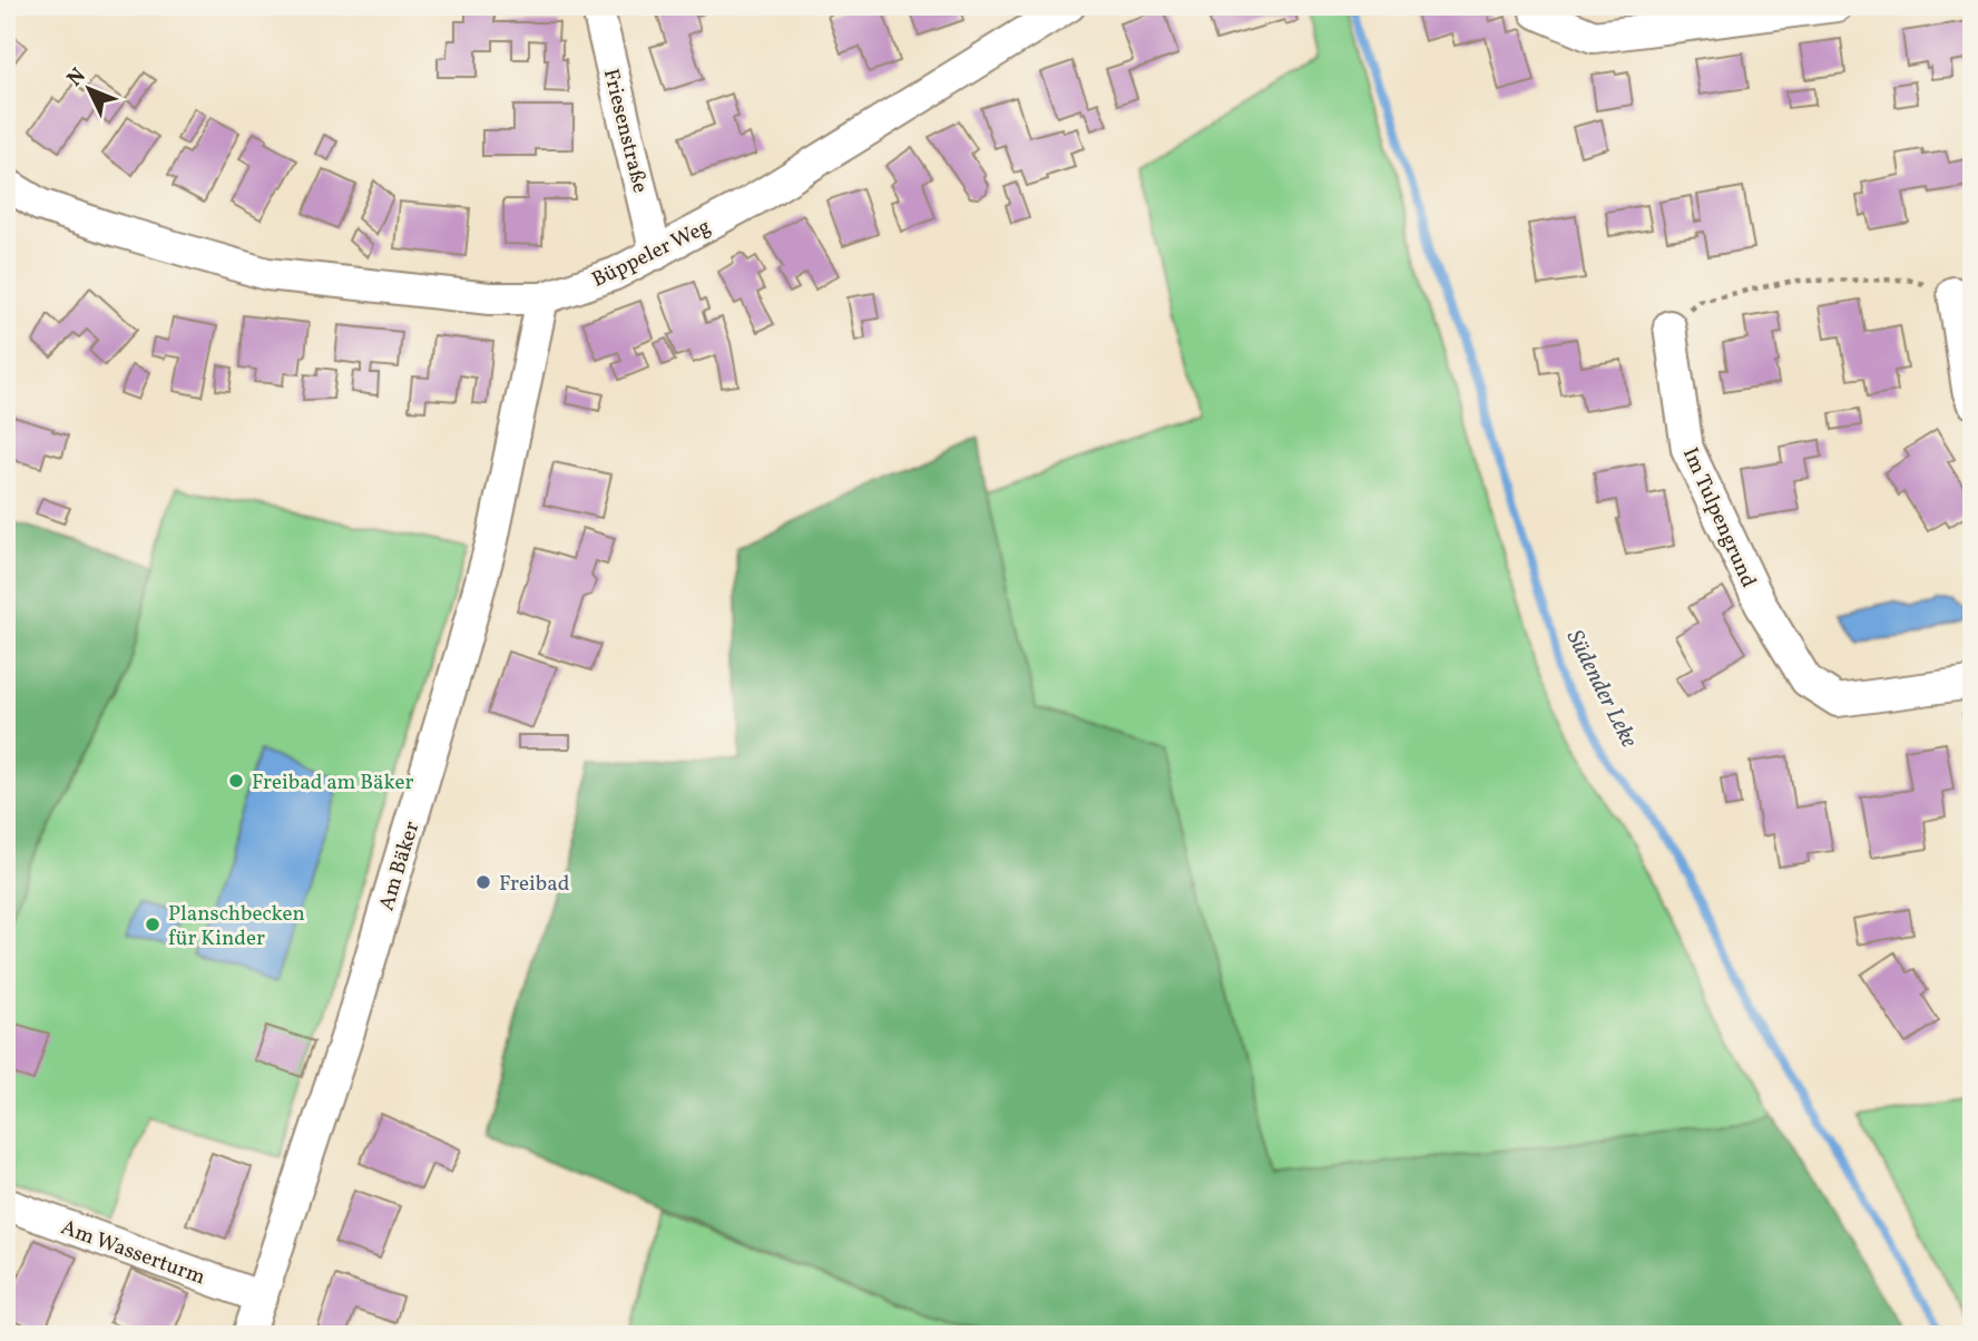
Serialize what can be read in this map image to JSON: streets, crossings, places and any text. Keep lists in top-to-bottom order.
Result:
{
  "streets": {
    "street": [
      "Friesenstraße",
      "Büppeler Weg",
      "Im Tulpengrund",
      "Am Bäker",
      "Am Wasserturm"
    ]
  },
  "crossings": [
    ["Friesenstraße", "Büppeler Weg"],
    ["Büppeler Weg", "Am Bäker"],
    ["Am Bäker", "Am Wasserturm"]
  ],
  "water": ["Südender Leke"],
  "places": ["Freibad am Bäker", "Freibad", "Planschbecken für Kinder"],
  "north": "top left"
}
